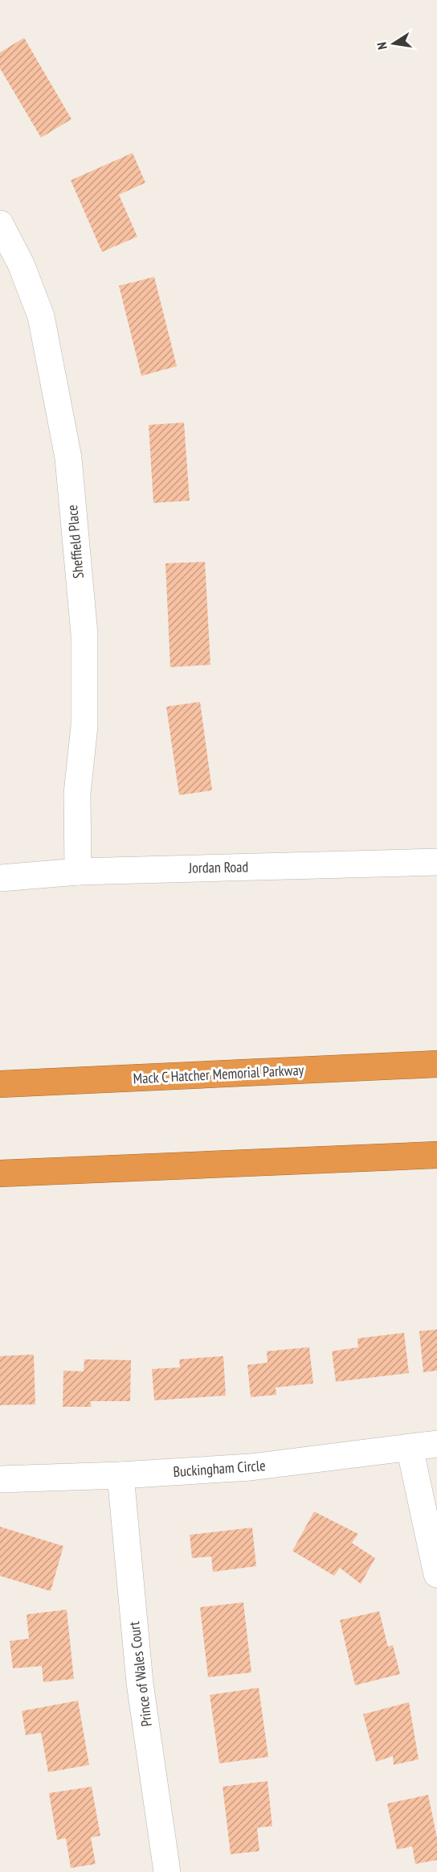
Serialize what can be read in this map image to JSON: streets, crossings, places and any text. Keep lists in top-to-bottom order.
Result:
{
  "streets": {
    "highway": ["Mack C Hatcher Memorial Parkway"],
    "street": [
      "Sheffield Place",
      "Jordan Road",
      "Buckingham Circle",
      "Prince of Wales Court"
    ]
  },
  "crossings": [
    ["Sheffield Place", "Jordan Road"],
    ["Buckingham Circle", "Prince of Wales Court"]
  ],
  "north": "left"
}
